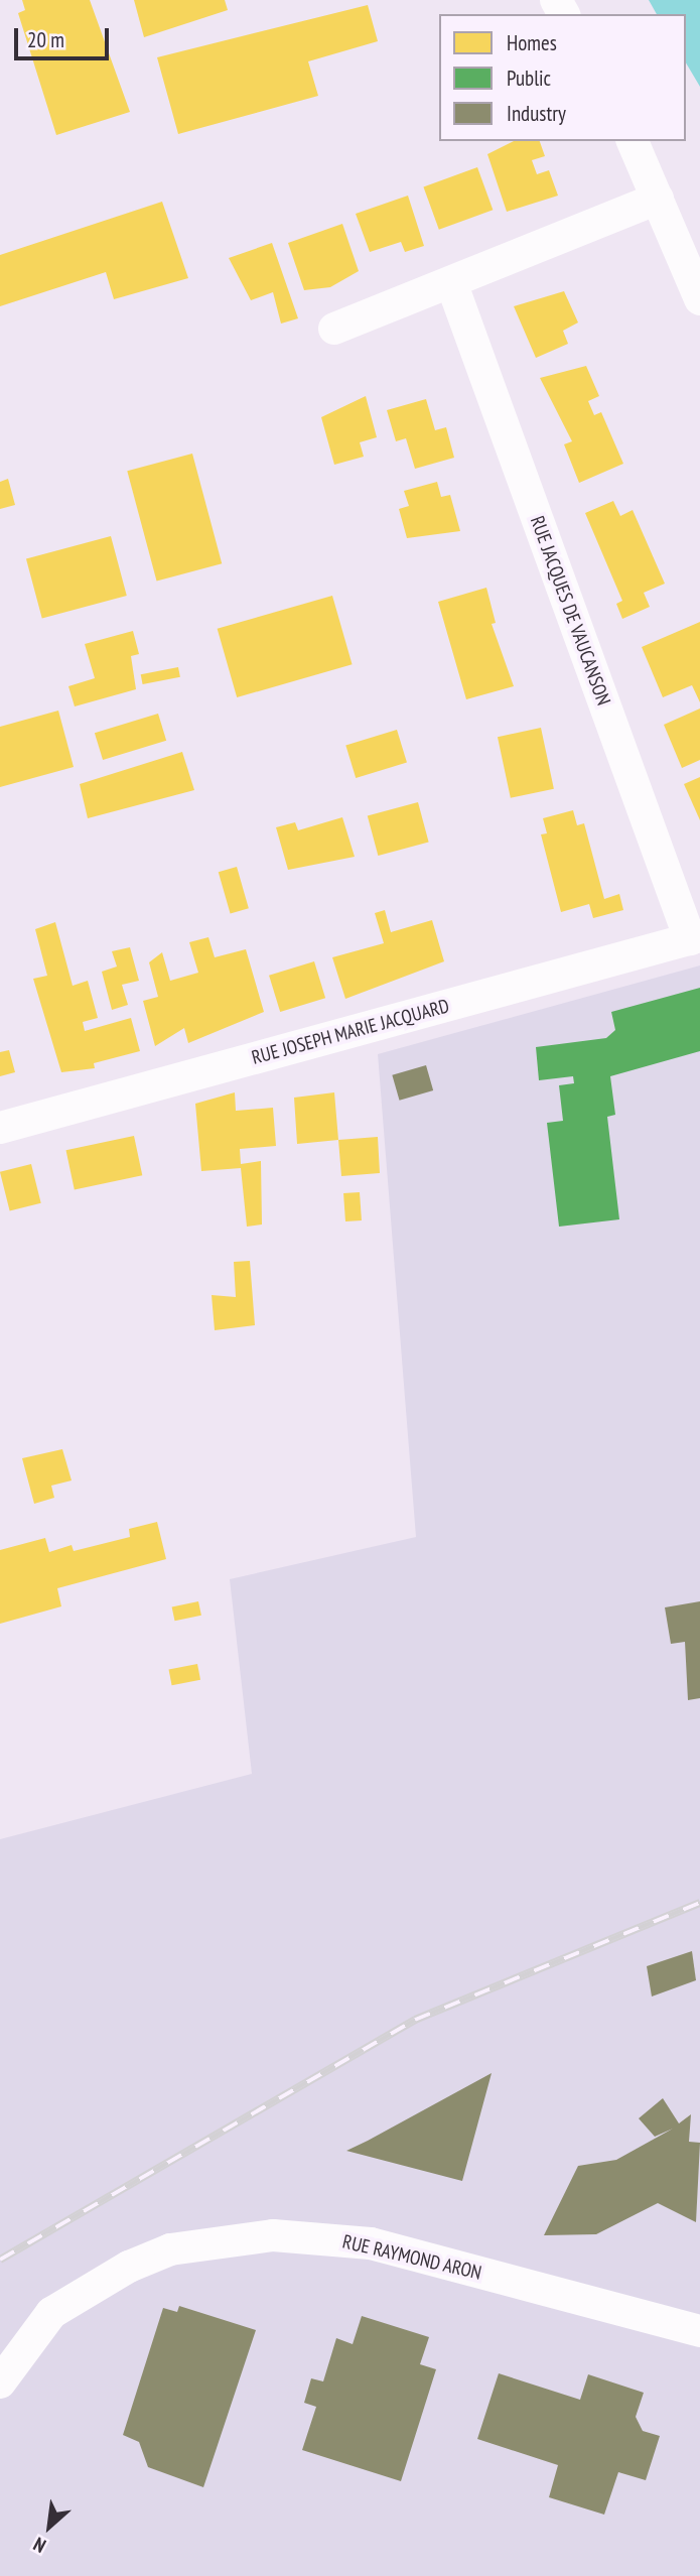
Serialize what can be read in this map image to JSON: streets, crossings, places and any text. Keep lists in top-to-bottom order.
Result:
{
  "streets": {
    "street": ["RUE JACQUES DE VAUCANSON", "RUE JOSEPH MARIE JACQUARD", "RUE RAYMOND ARON"]
  },
  "crossings": [
    ["RUE JACQUES DE VAUCANSON", "RUE JOSEPH MARIE JACQUARD"]
  ],
  "legend": ["Homes", "Public", "Industry"],
  "scale_bar": "20 m",
  "north": "bottom left"
}
